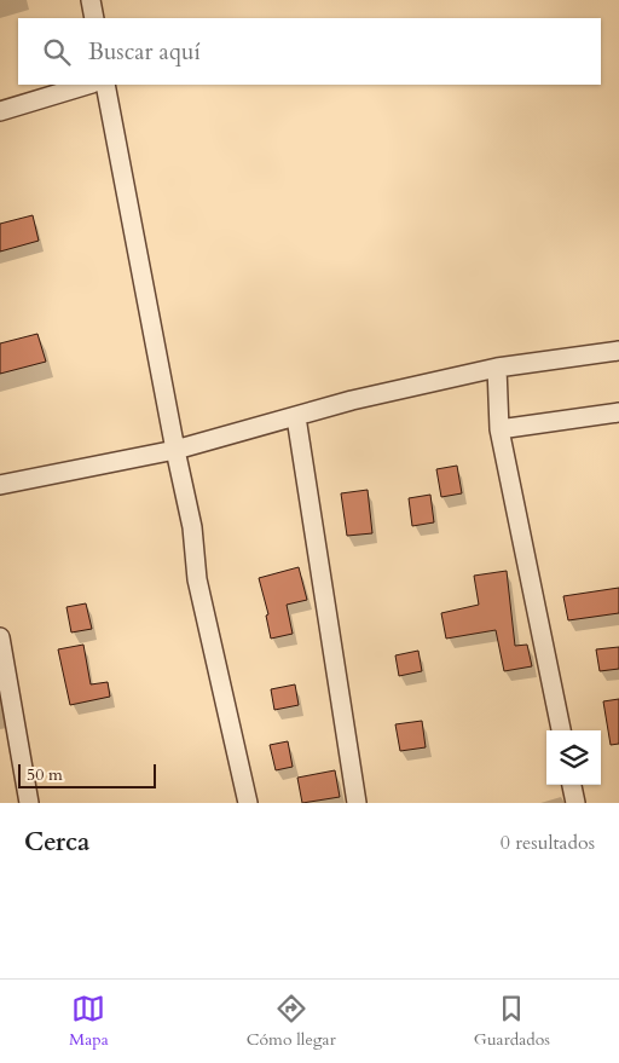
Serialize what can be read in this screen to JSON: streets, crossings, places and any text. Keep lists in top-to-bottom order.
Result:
{
  "scale_bar": "50 m",
  "page": {
    "search": "Buscar aquí",
    "scale": "50 m",
    "heading": ["Cerca", "0 resultados"],
    "nav": ["Mapa", "Cómo llegar", "Guardados"]
  }
}
